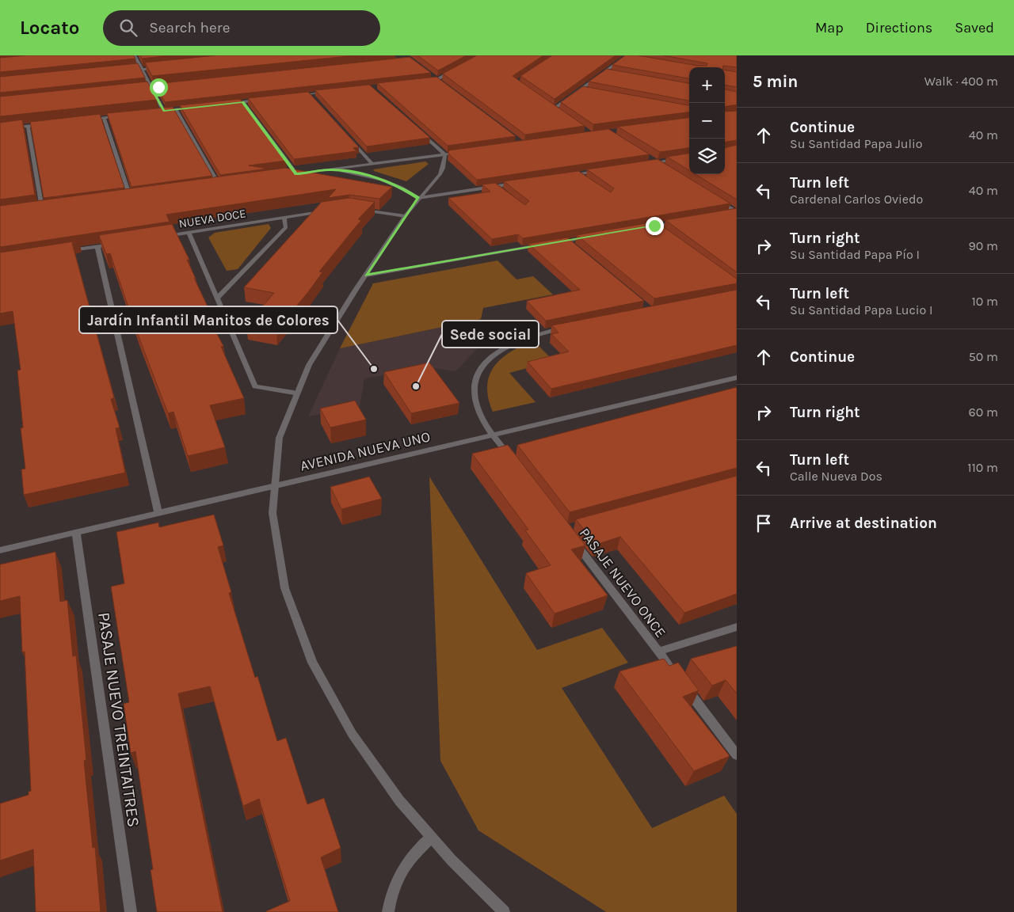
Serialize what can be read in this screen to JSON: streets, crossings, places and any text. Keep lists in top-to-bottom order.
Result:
{
  "streets": {
    "street": [
      "NUEVA DOCE",
      "AVENIDA NUEVA UNO",
      "PASAJE NUEVO ONCE",
      "PASAJE NUEVO TREINTAITRES"
    ]
  },
  "crossings": [
    ["AVENIDA NUEVA UNO", "PASAJE NUEVO TREINTAITRES"]
  ],
  "places": ["Jardín Infantil Manitos de Colores", "Sede social"],
  "page": {
    "header": "Locato",
    "search": "Search here",
    "nav": ["Map", "Directions", "Saved"],
    "heading": ["5 min", "Walk · 400 m"],
    "map_buttons": ["+", "−"],
    "list": [
      ["Continue", "Su Santidad Papa Julio", "40 m"],
      ["Turn left", "Cardenal Carlos Oviedo", "40 m"],
      ["Turn right", "Su Santidad Papa Pío I", "90 m"],
      ["Turn left", "Su Santidad Papa Lucio I", "10 m"],
      ["Continue", "50 m"],
      ["Turn right", "60 m"],
      ["Turn left", "Calle Nueva Dos", "110 m"],
      "Arrive at destination"
    ]
  }
}
